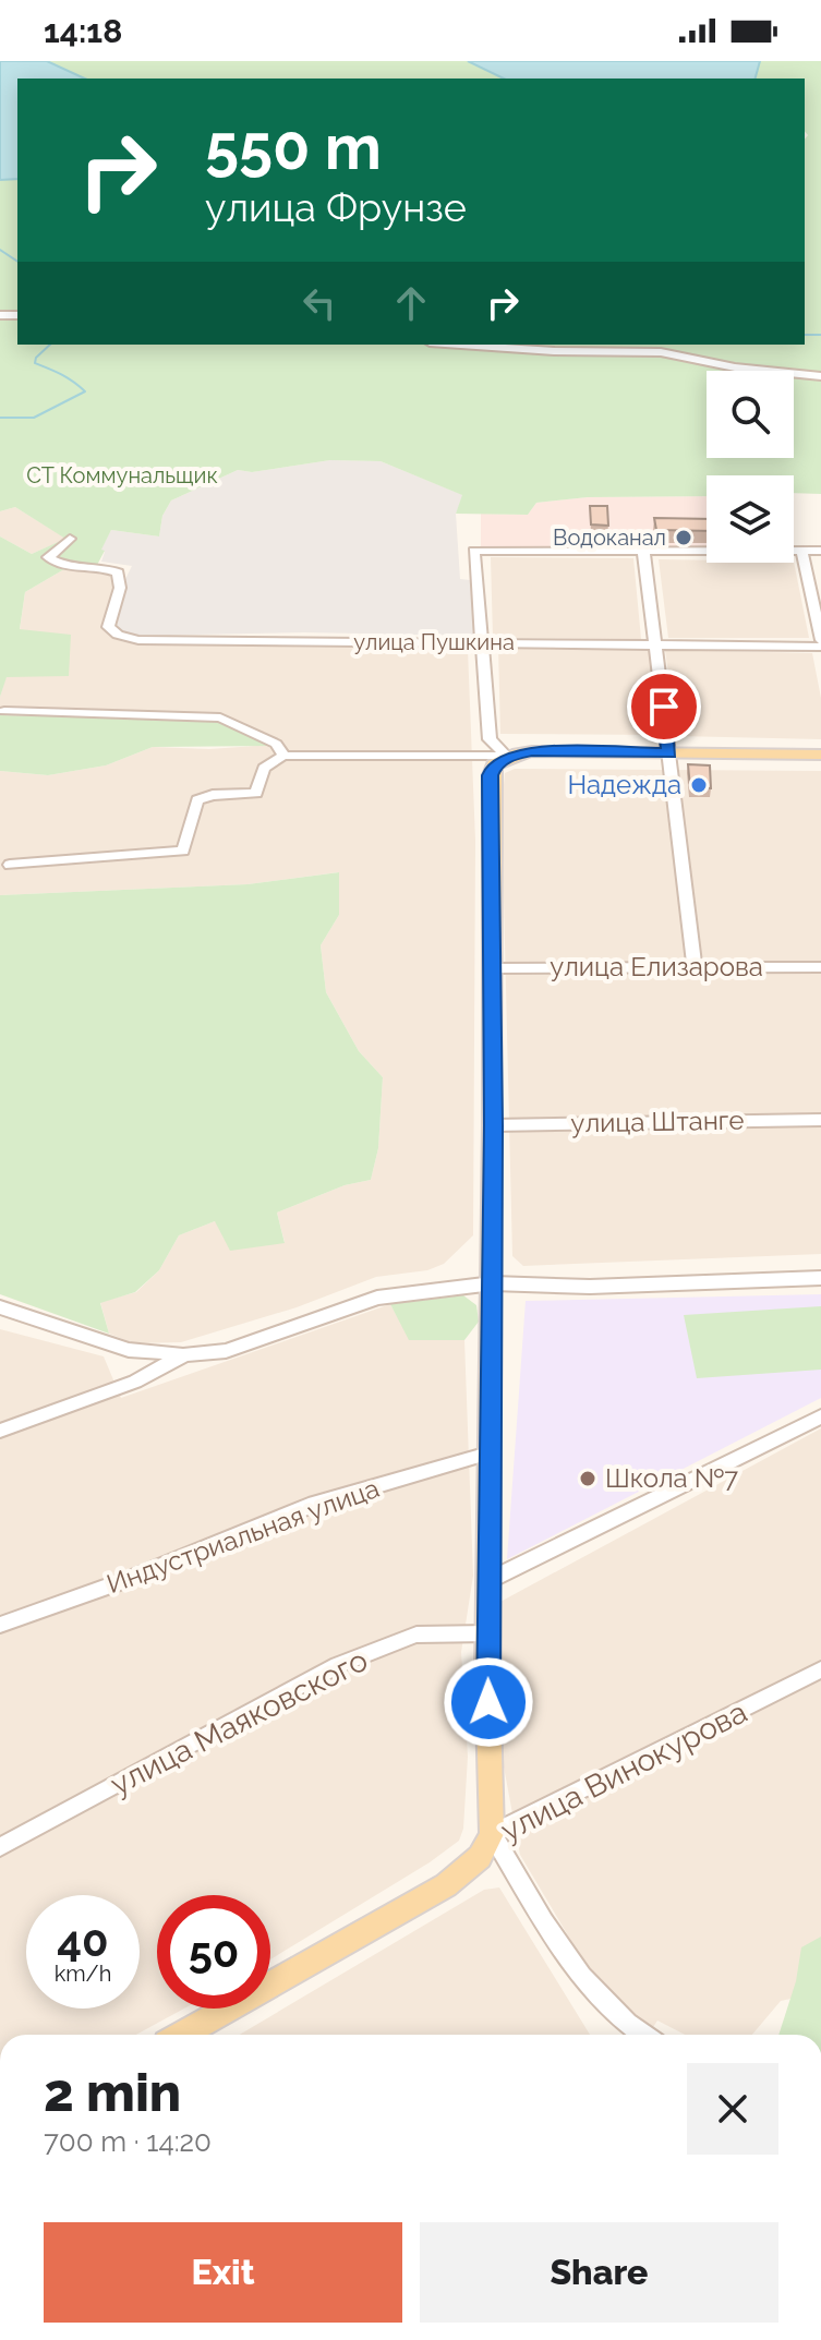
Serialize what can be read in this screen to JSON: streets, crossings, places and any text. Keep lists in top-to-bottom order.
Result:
{
  "streets": {
    "main road": ["улица Винокурова"],
    "street": [
      "улица Пушкина",
      "улица Елизарова",
      "улица Штанге",
      "Индустриальная улица",
      "улица Маяковского"
    ]
  },
  "parks": ["СТ Коммунальщик"],
  "places": ["Водоканал", "Надежда", "Школа №7"],
  "page": {
    "status": "14:18",
    "turn": ["550 m", "улица Фрунзе"],
    "speed": "40 km/h",
    "limit": "50",
    "heading": ["2 min", "700 m · 14:20"],
    "buttons": ["Exit", "Share"]
  }
}
